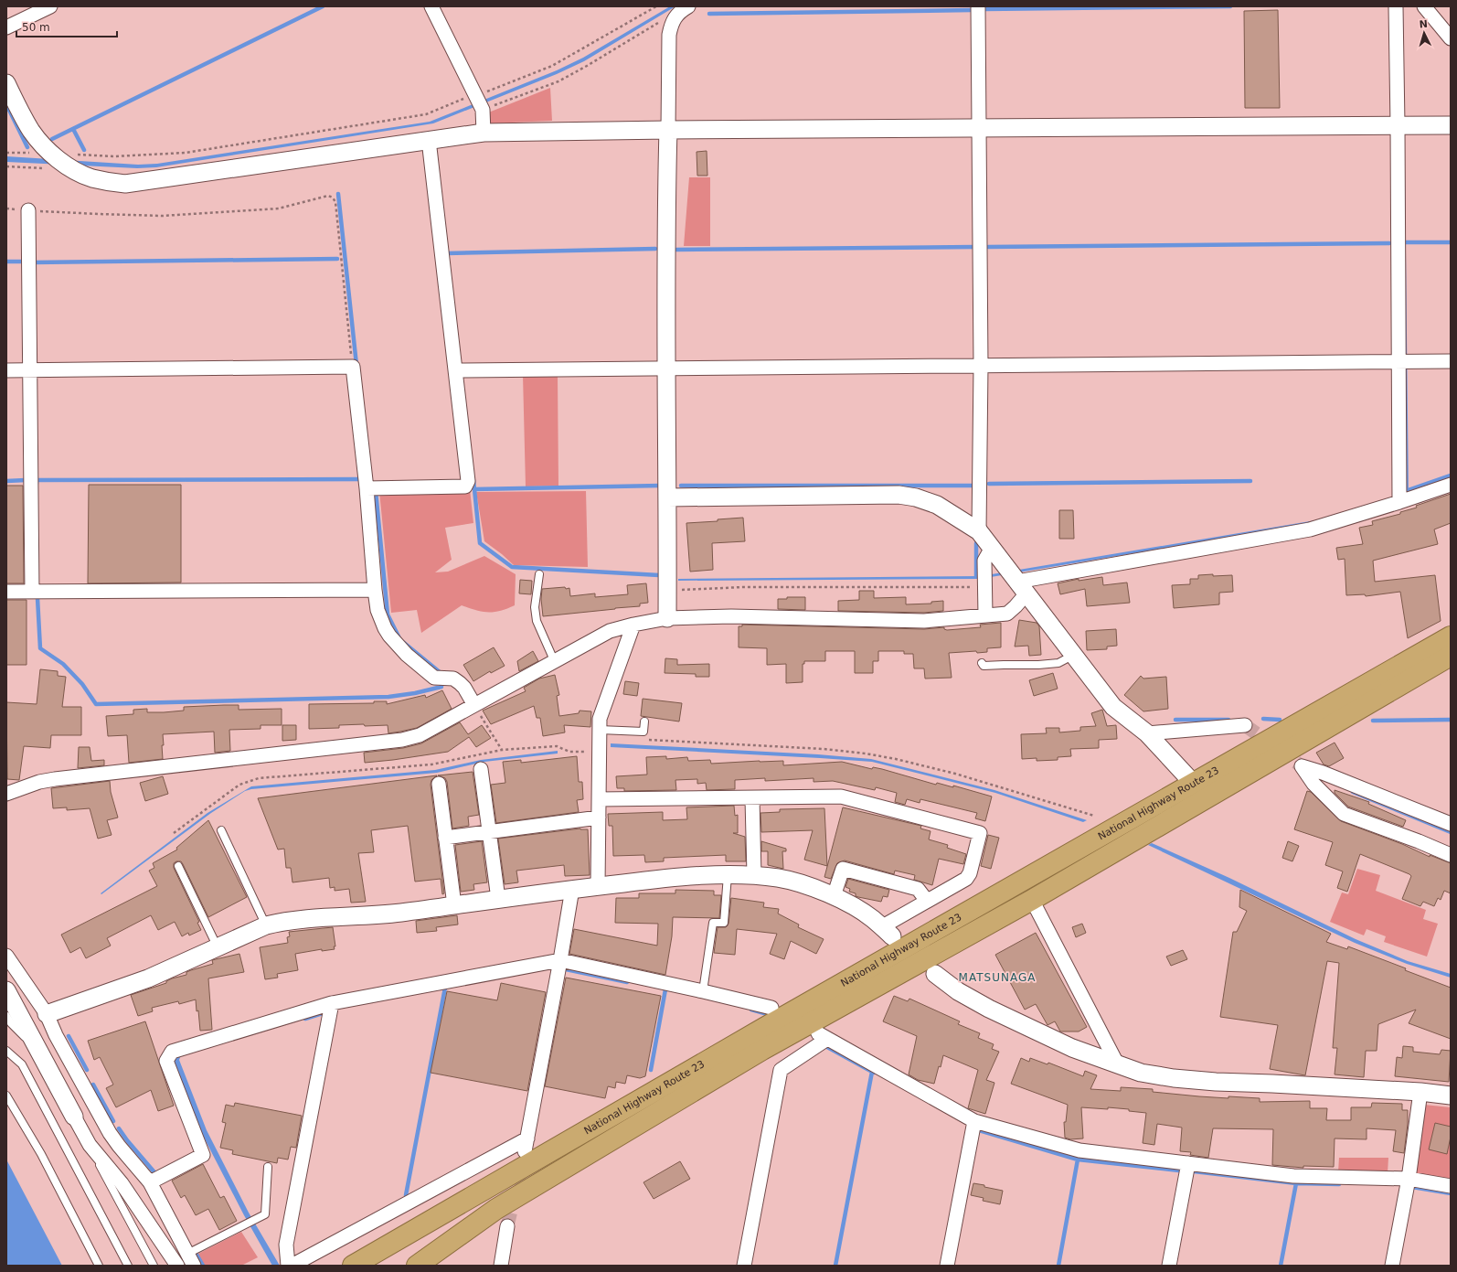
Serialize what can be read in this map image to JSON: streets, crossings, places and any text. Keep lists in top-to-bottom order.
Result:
{
  "streets": {
    "highway": ["National Highway Route 23"]
  },
  "districts": ["MATSUNAGA"],
  "scale_bar": "50 m",
  "north": "top"
}
